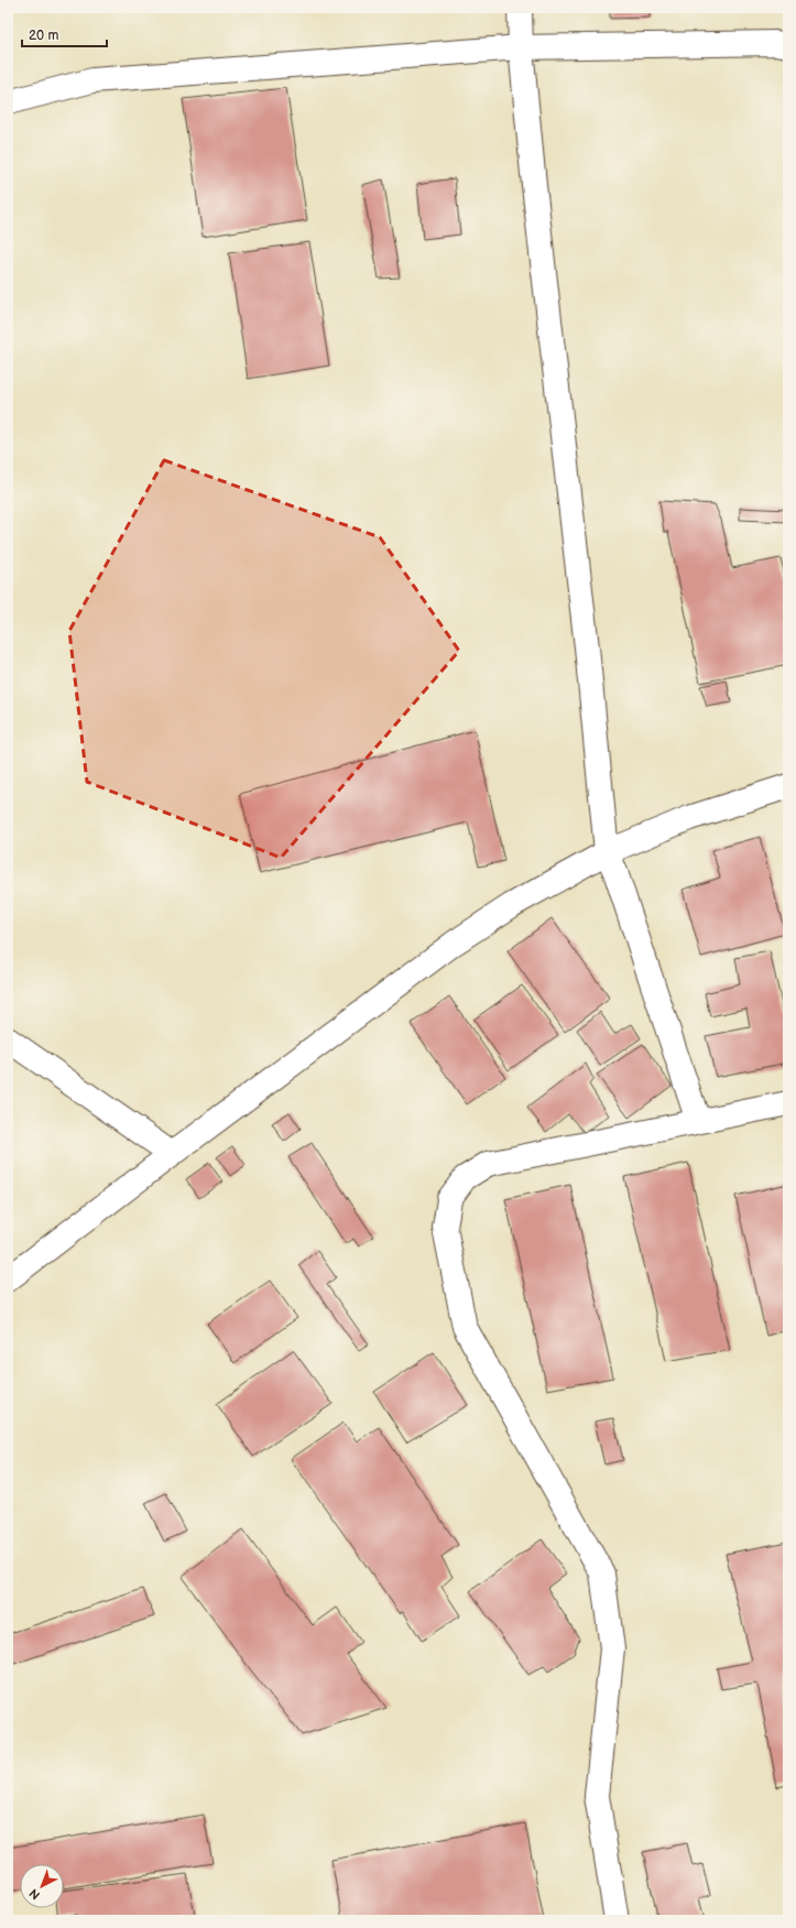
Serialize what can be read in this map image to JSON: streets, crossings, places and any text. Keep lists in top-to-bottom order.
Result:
{
  "scale_bar": "20 m",
  "north": "bottom left"
}
